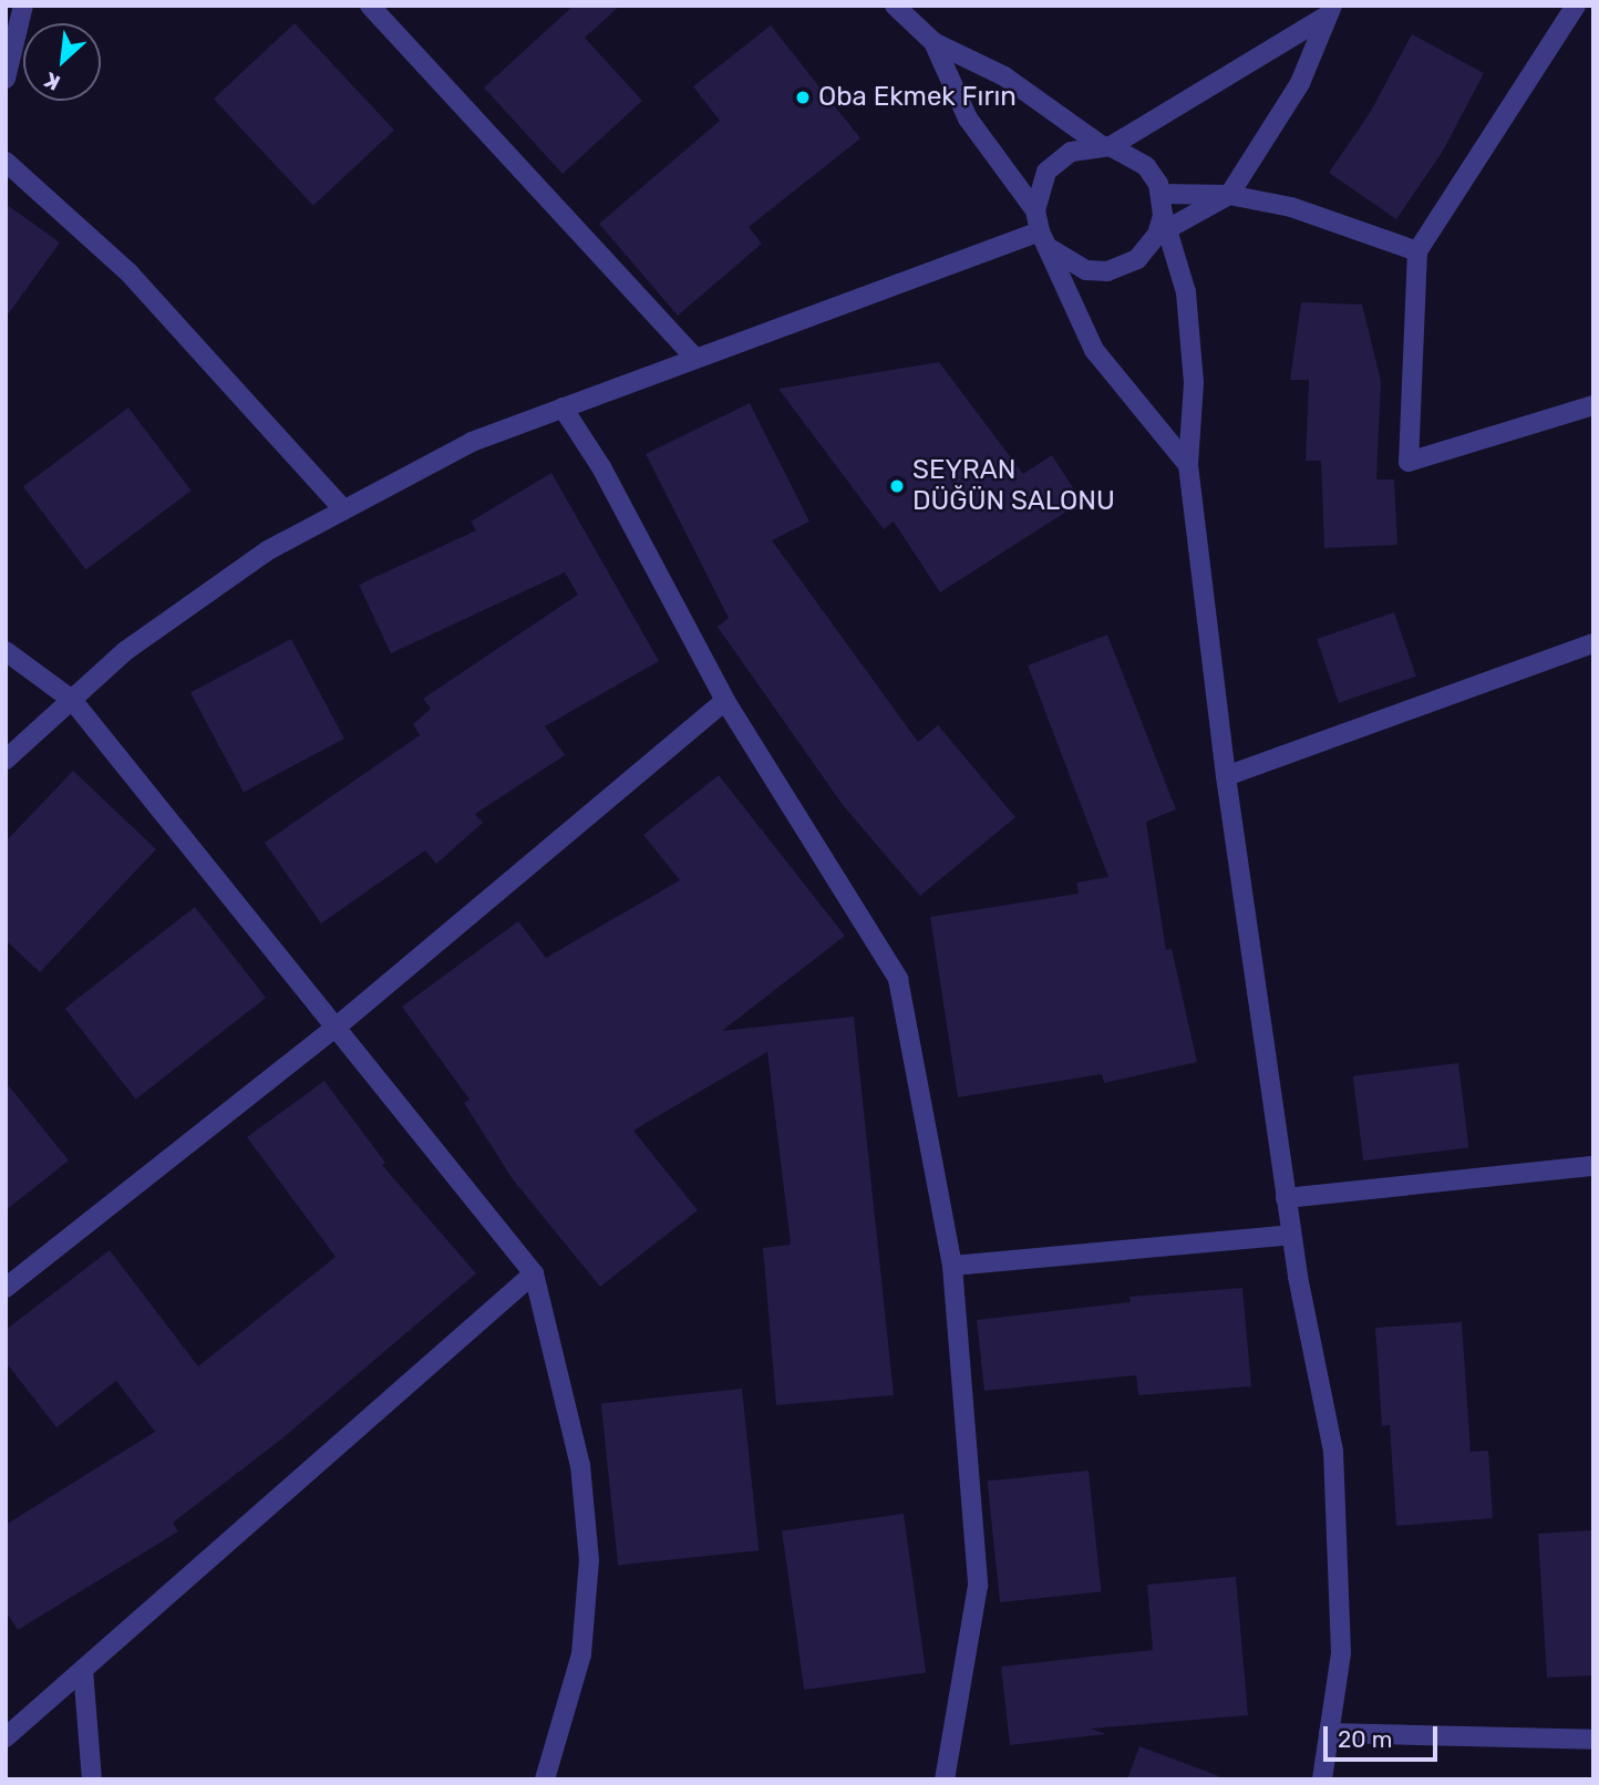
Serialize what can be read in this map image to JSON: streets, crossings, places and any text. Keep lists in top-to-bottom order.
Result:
{
  "places": ["Oba Ekmek Fırın", "SEYRAN DÜĞÜN SALONU"],
  "scale_bar": "20 m",
  "north": "bottom left"
}
